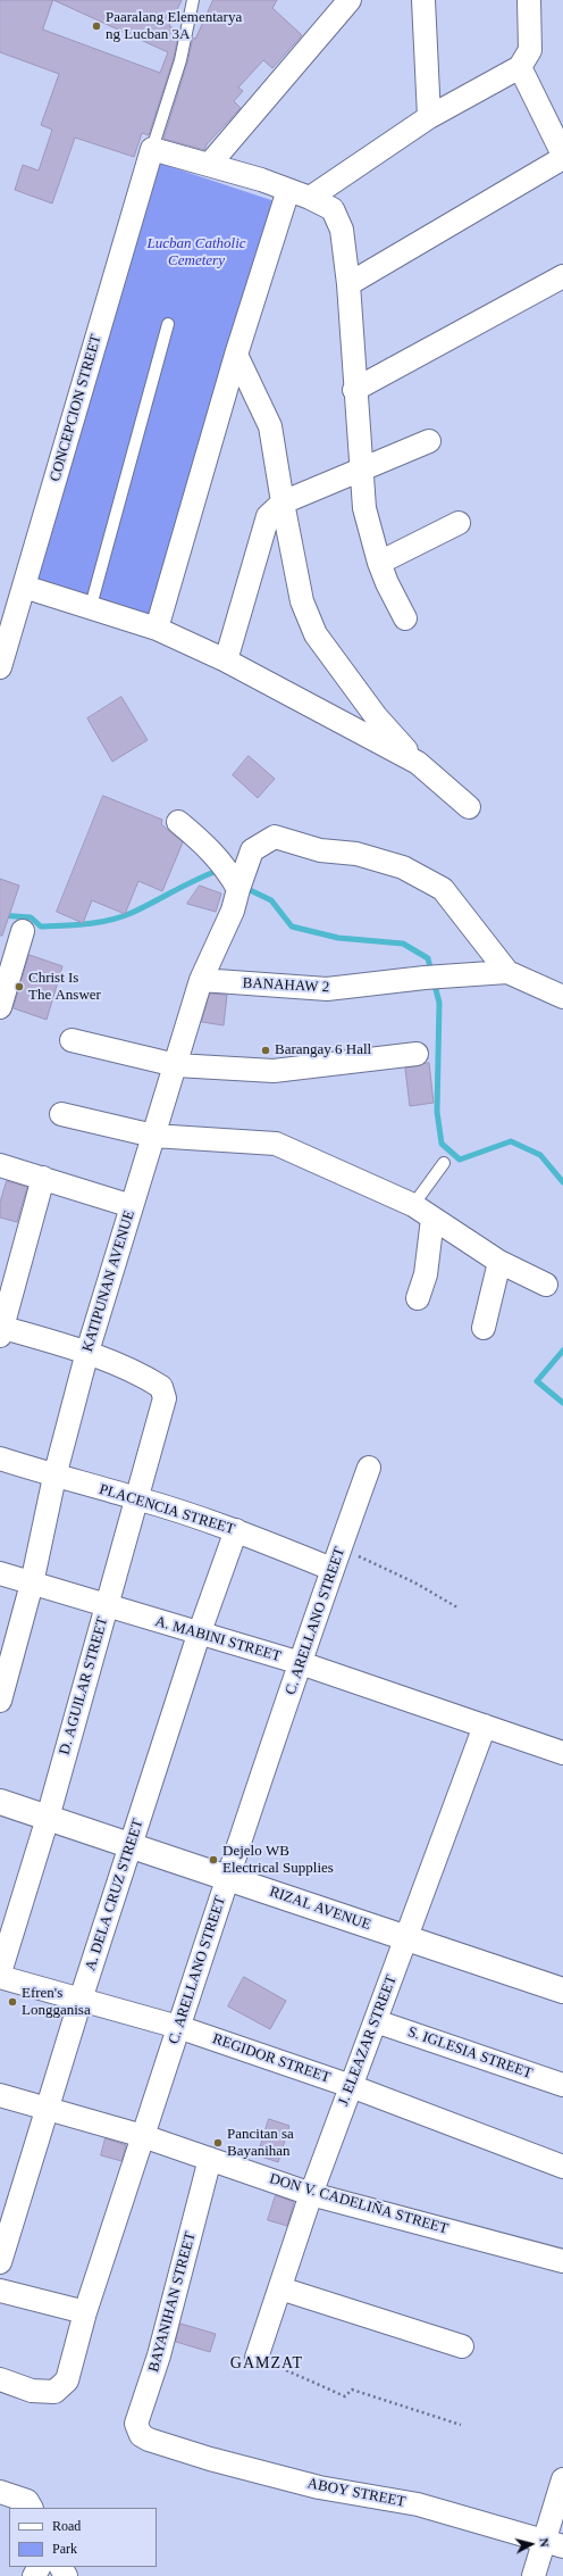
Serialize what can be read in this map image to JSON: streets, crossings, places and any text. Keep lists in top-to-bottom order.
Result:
{
  "streets": {
    "main road": ["RIZAL AVENUE"],
    "street": [
      "CONCEPCION STREET",
      "BANAHAW 2",
      "KATIPUNAN AVENUE",
      "PLACENCIA STREET",
      "C. ARELLANO STREET",
      "A. MABINI STREET",
      "D. AGUILAR STREET",
      "A. DELA CRUZ STREET",
      "J. ELEAZAR STREET",
      "S. IGLESIA STREET",
      "REGIDOR STREET",
      "DON V. CADELIÑA STREET",
      "BAYANIHAN STREET",
      "ABOY STREET"
    ]
  },
  "crossings": [
    ["BANAHAW 2", "KATIPUNAN AVENUE"],
    ["KATIPUNAN AVENUE", "PLACENCIA STREET"],
    ["KATIPUNAN AVENUE", "A. MABINI STREET"],
    ["KATIPUNAN AVENUE", "D. AGUILAR STREET"],
    ["PLACENCIA STREET", "C. ARELLANO STREET"],
    ["PLACENCIA STREET", "D. AGUILAR STREET"],
    ["PLACENCIA STREET", "A. DELA CRUZ STREET"],
    ["C. ARELLANO STREET", "A. MABINI STREET"],
    ["C. ARELLANO STREET", "RIZAL AVENUE"],
    ["C. ARELLANO STREET", "REGIDOR STREET"],
    ["C. ARELLANO STREET", "DON V. CADELIÑA STREET"],
    ["A. MABINI STREET", "D. AGUILAR STREET"],
    ["A. MABINI STREET", "A. DELA CRUZ STREET"],
    ["A. MABINI STREET", "J. ELEAZAR STREET"],
    ["D. AGUILAR STREET", "RIZAL AVENUE"],
    ["A. DELA CRUZ STREET", "RIZAL AVENUE"],
    ["A. DELA CRUZ STREET", "REGIDOR STREET"],
    ["A. DELA CRUZ STREET", "DON V. CADELIÑA STREET"],
    ["RIZAL AVENUE", "J. ELEAZAR STREET"],
    ["J. ELEAZAR STREET", "S. IGLESIA STREET"],
    ["J. ELEAZAR STREET", "REGIDOR STREET"],
    ["J. ELEAZAR STREET", "DON V. CADELIÑA STREET"],
    ["DON V. CADELIÑA STREET", "BAYANIHAN STREET"],
    ["BAYANIHAN STREET", "ABOY STREET"]
  ],
  "districts": ["GAMZAT"],
  "parks": ["Lucban Catholic Cemetery"],
  "places": [
    "Paaralang Elementarya ng Lucban 3A",
    "Christ Is The Answer",
    "Barangay 6 Hall",
    "Dejelo WB Electrical Supplies",
    "Efren's Longganisa",
    "Pancitan sa Bayanihan"
  ],
  "legend": ["Road", "Park"],
  "north": "right"
}
